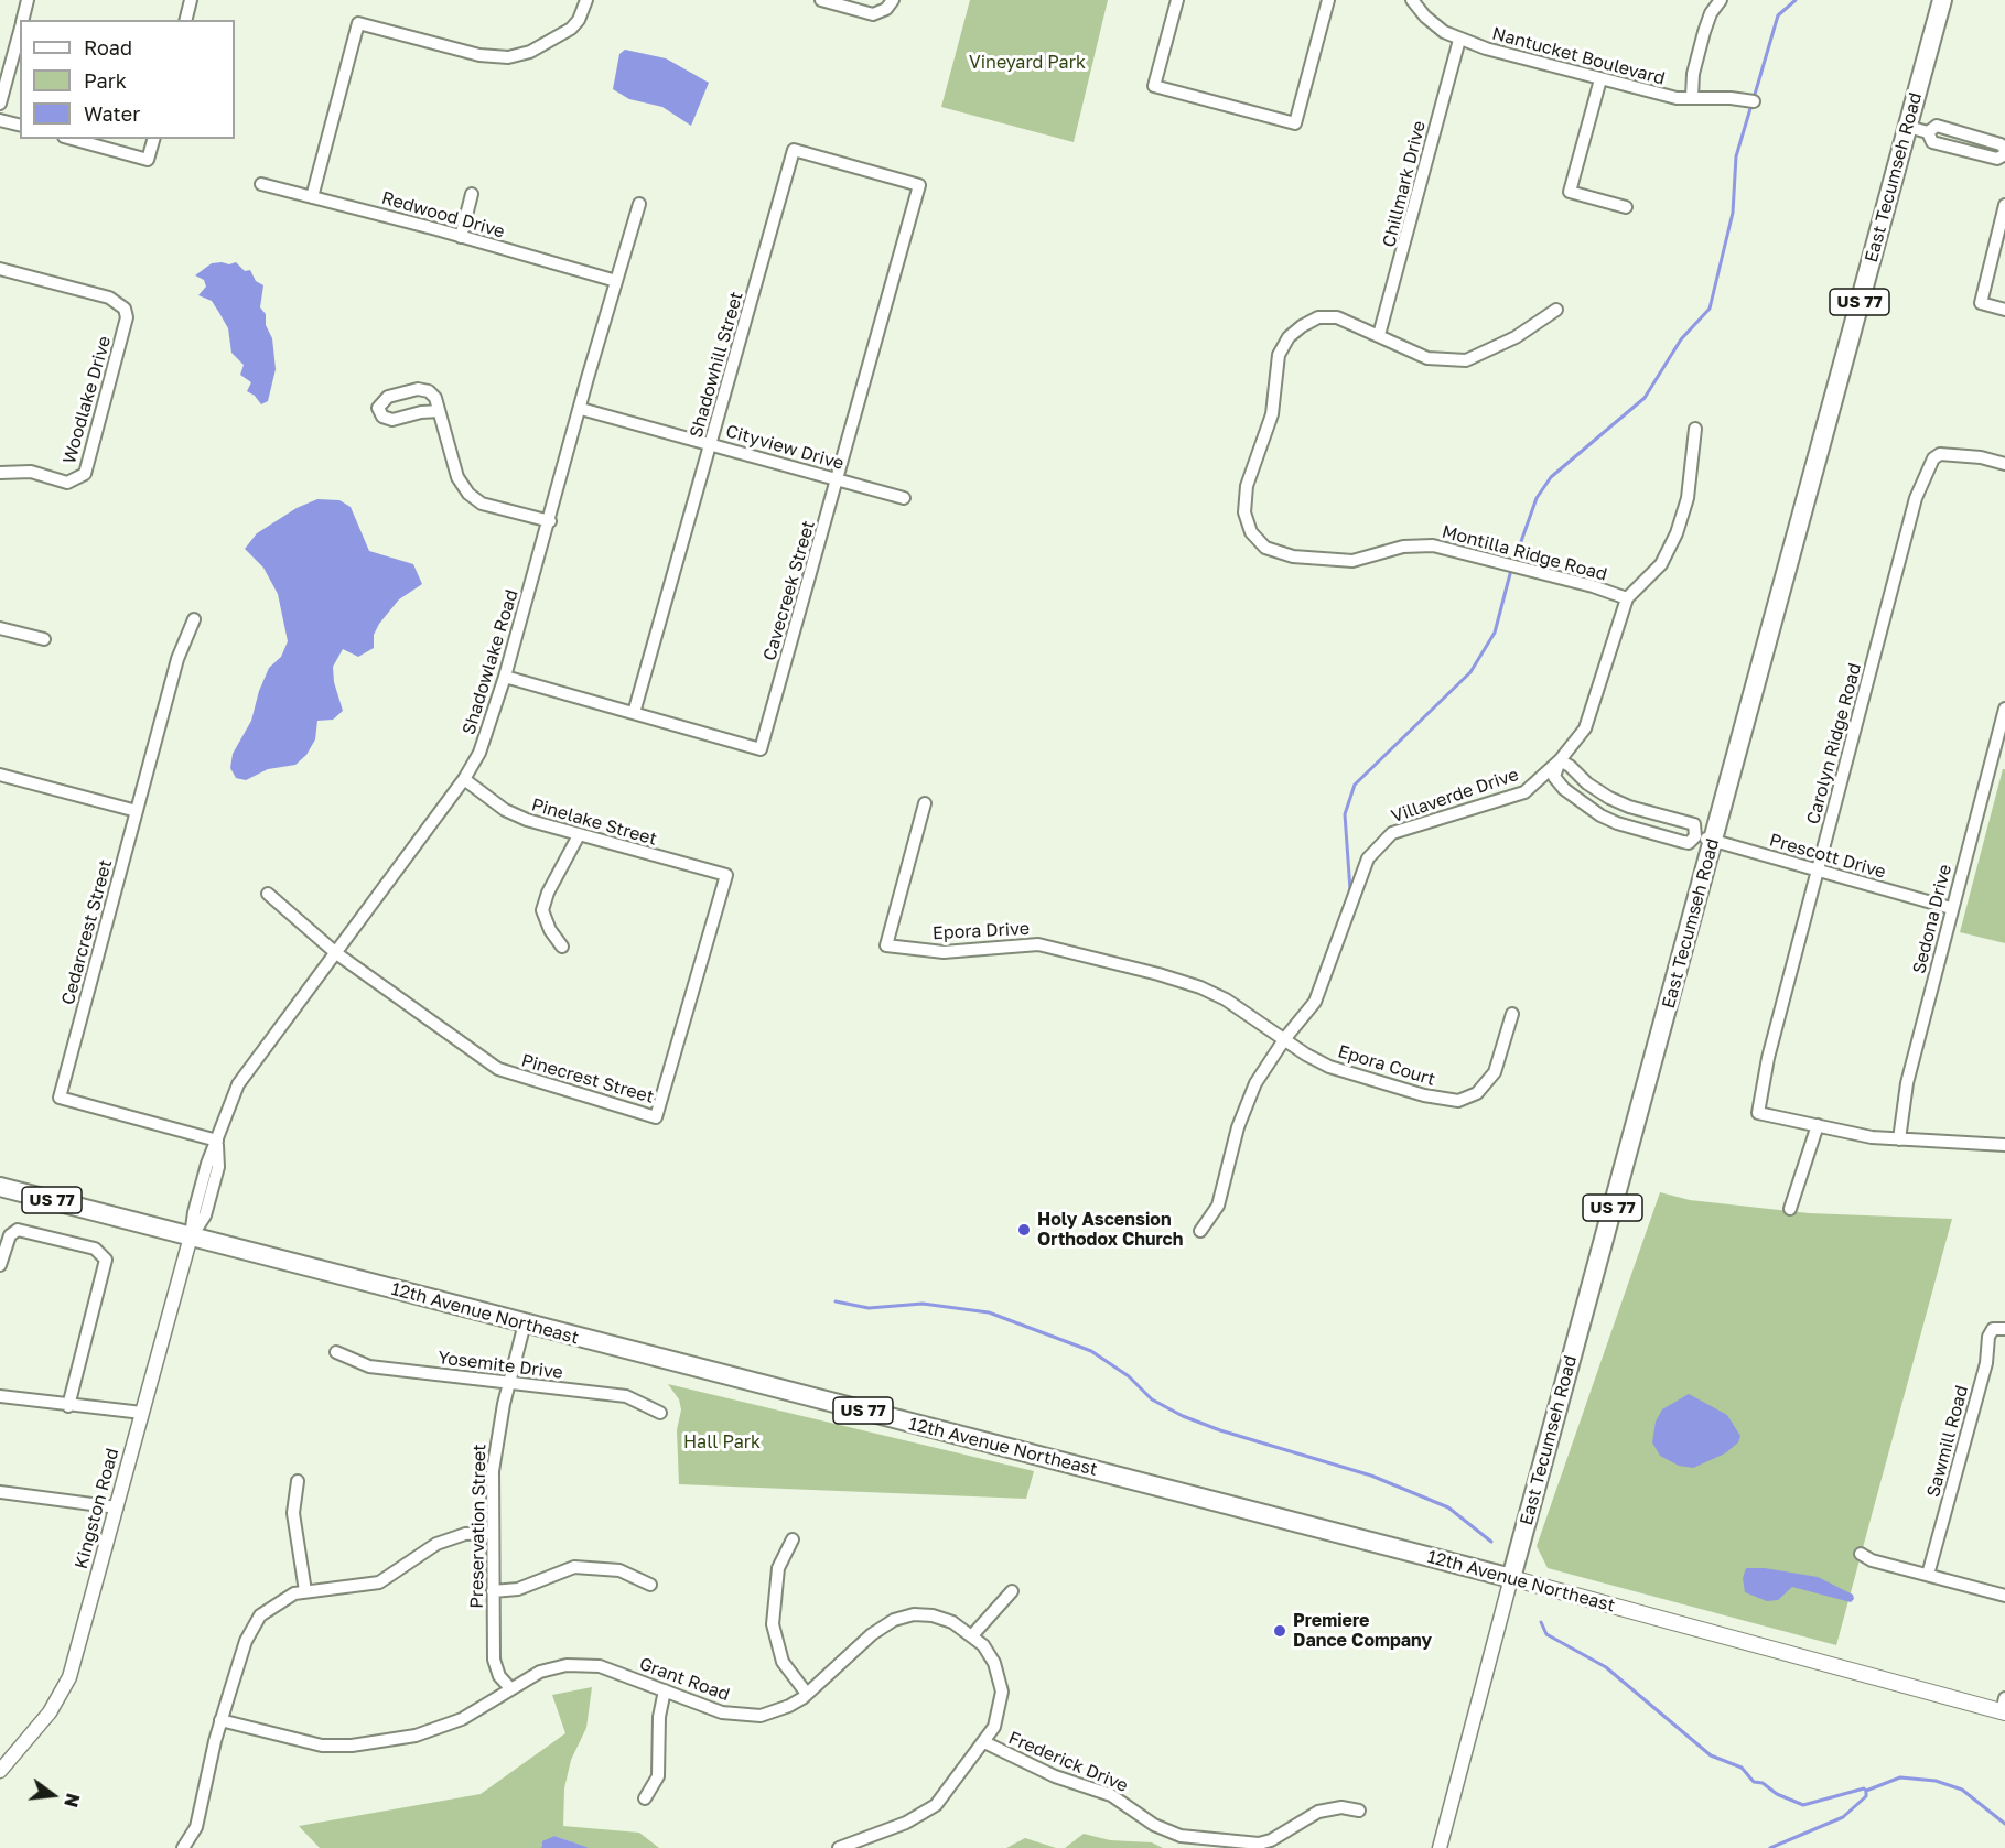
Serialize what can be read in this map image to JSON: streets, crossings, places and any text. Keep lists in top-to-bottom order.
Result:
{
  "streets": {
    "main road": ["East Tecumseh Road", "US 77", "12th Avenue Northeast"],
    "street": [
      "Nantucket Boulevard",
      "Chillmark Drive",
      "Redwood Drive",
      "Shadowhill Street",
      "Woodlake Drive",
      "Cityview Drive",
      "Montilla Ridge Road",
      "Cavecreek Street",
      "Shadowlake Road",
      "Carolyn Ridge Road",
      "Villaverde Drive",
      "Pinelake Street",
      "Prescott Drive",
      "Sedona Drive",
      "Epora Drive",
      "Cedarcrest Street",
      "Epora Court",
      "Pinecrest Street",
      "Yosemite Drive",
      "Sawmill Road",
      "Kingston Road",
      "Preservation Street",
      "Grant Road",
      "Frederick Drive"
    ]
  },
  "crossings": [
    ["Nantucket Boulevard", "Chillmark Drive"],
    ["East Tecumseh Road", "Prescott Drive"],
    ["East Tecumseh Road", "12th Avenue Northeast"],
    ["Chillmark Drive", "Montilla Ridge Road"],
    ["Redwood Drive", "Shadowlake Road"],
    ["Shadowhill Street", "Cityview Drive"],
    ["Shadowhill Street", "Cavecreek Street"],
    ["Cityview Drive", "Cavecreek Street"],
    ["Cityview Drive", "Shadowlake Road"],
    ["Montilla Ridge Road", "Villaverde Drive"],
    ["Cavecreek Street", "Shadowlake Road"],
    ["Shadowlake Road", "Pinelake Street"],
    ["Shadowlake Road", "Cedarcrest Street"],
    ["Shadowlake Road", "Pinecrest Street"],
    ["Shadowlake Road", "12th Avenue Northeast"],
    ["Shadowlake Road", "Kingston Road"],
    ["Carolyn Ridge Road", "Prescott Drive"],
    ["Villaverde Drive", "Epora Drive"],
    ["Villaverde Drive", "Epora Court"],
    ["Pinelake Street", "Pinecrest Street"],
    ["Prescott Drive", "Sedona Drive"],
    ["Epora Drive", "Epora Court"],
    ["12th Avenue Northeast", "Kingston Road"],
    ["12th Avenue Northeast", "Preservation Street"],
    ["Yosemite Drive", "Preservation Street"],
    ["Preservation Street", "Grant Road"],
    ["Grant Road", "Frederick Drive"]
  ],
  "parks": ["Vineyard Park", "Hall Park"],
  "places": ["Holy Ascension Orthodox Church", "Premiere Dance Company"],
  "legend": ["Road", "Park", "Water"],
  "north": "right"
}
